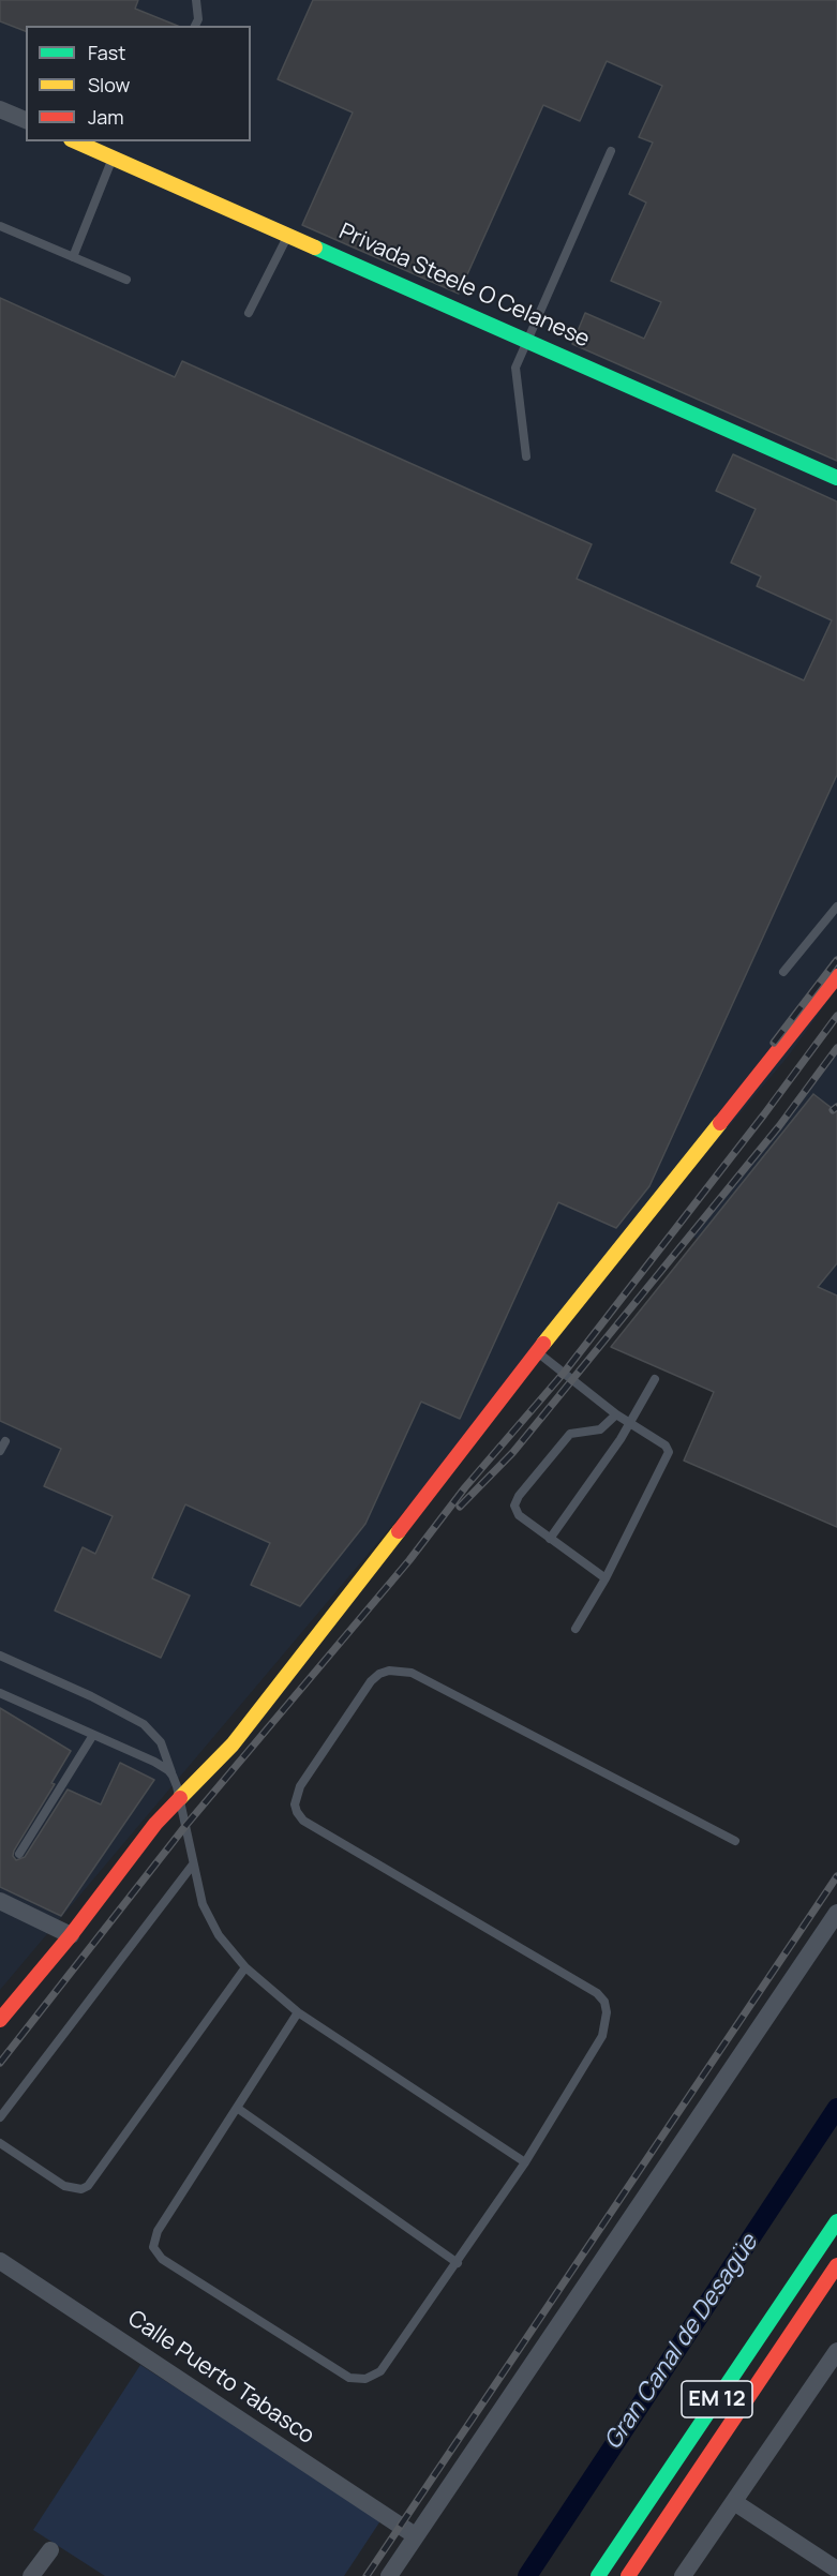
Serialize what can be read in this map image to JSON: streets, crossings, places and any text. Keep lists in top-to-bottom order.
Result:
{
  "streets": {
    "main road": ["Privada Steele O Celanese", "EM 12"],
    "street": ["Calle Puerto Tabasco"]
  },
  "water": ["Gran Canal de Desagüe"],
  "legend": ["Fast", "Slow", "Jam"]
}
